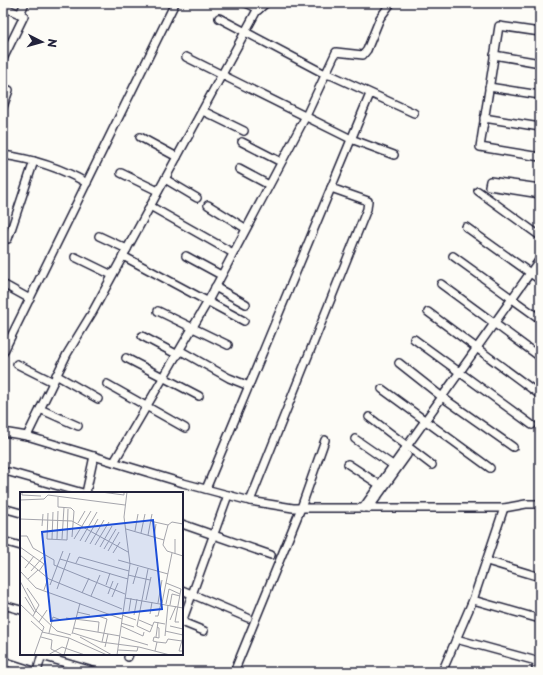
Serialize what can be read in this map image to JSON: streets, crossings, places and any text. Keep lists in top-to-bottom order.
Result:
{
  "north": "right"
}
